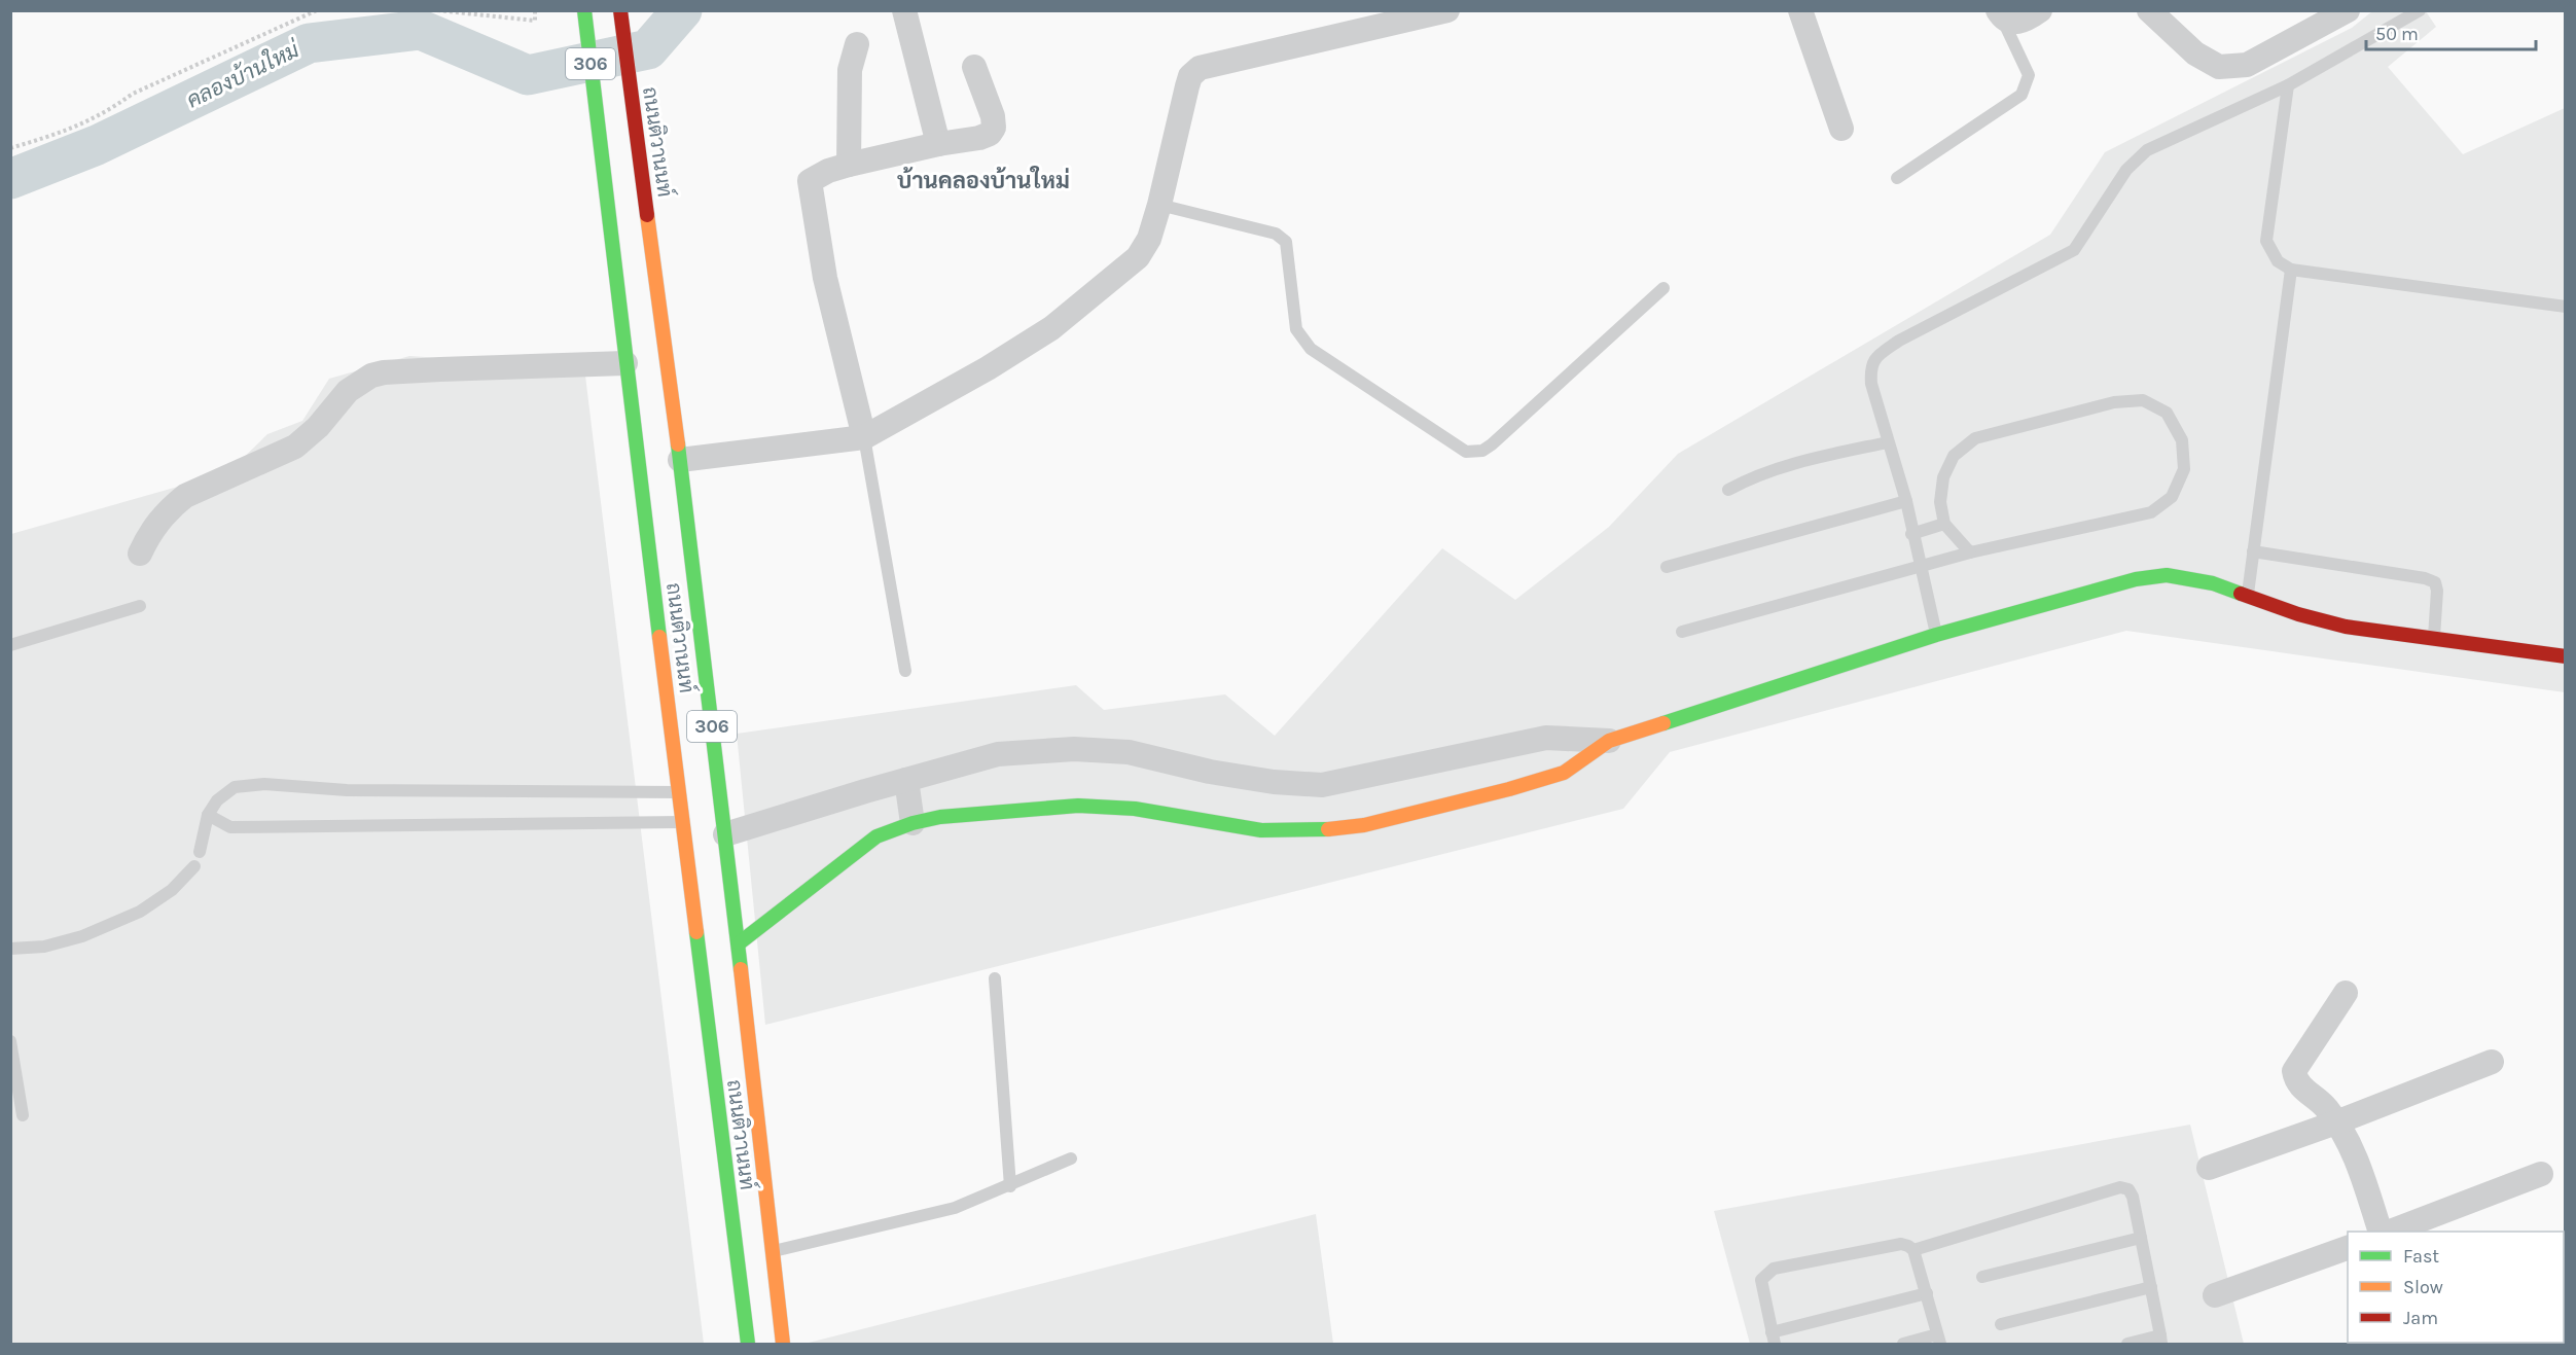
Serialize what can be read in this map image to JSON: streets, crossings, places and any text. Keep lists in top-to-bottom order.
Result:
{
  "streets": {
    "main road": ["306", "ถนนติวานนท์"]
  },
  "districts": ["บ้านคลองบ้านใหม่"],
  "water": ["คลองบ้านใหม่"],
  "legend": ["Fast", "Slow", "Jam"],
  "scale_bar": "50 m"
}
